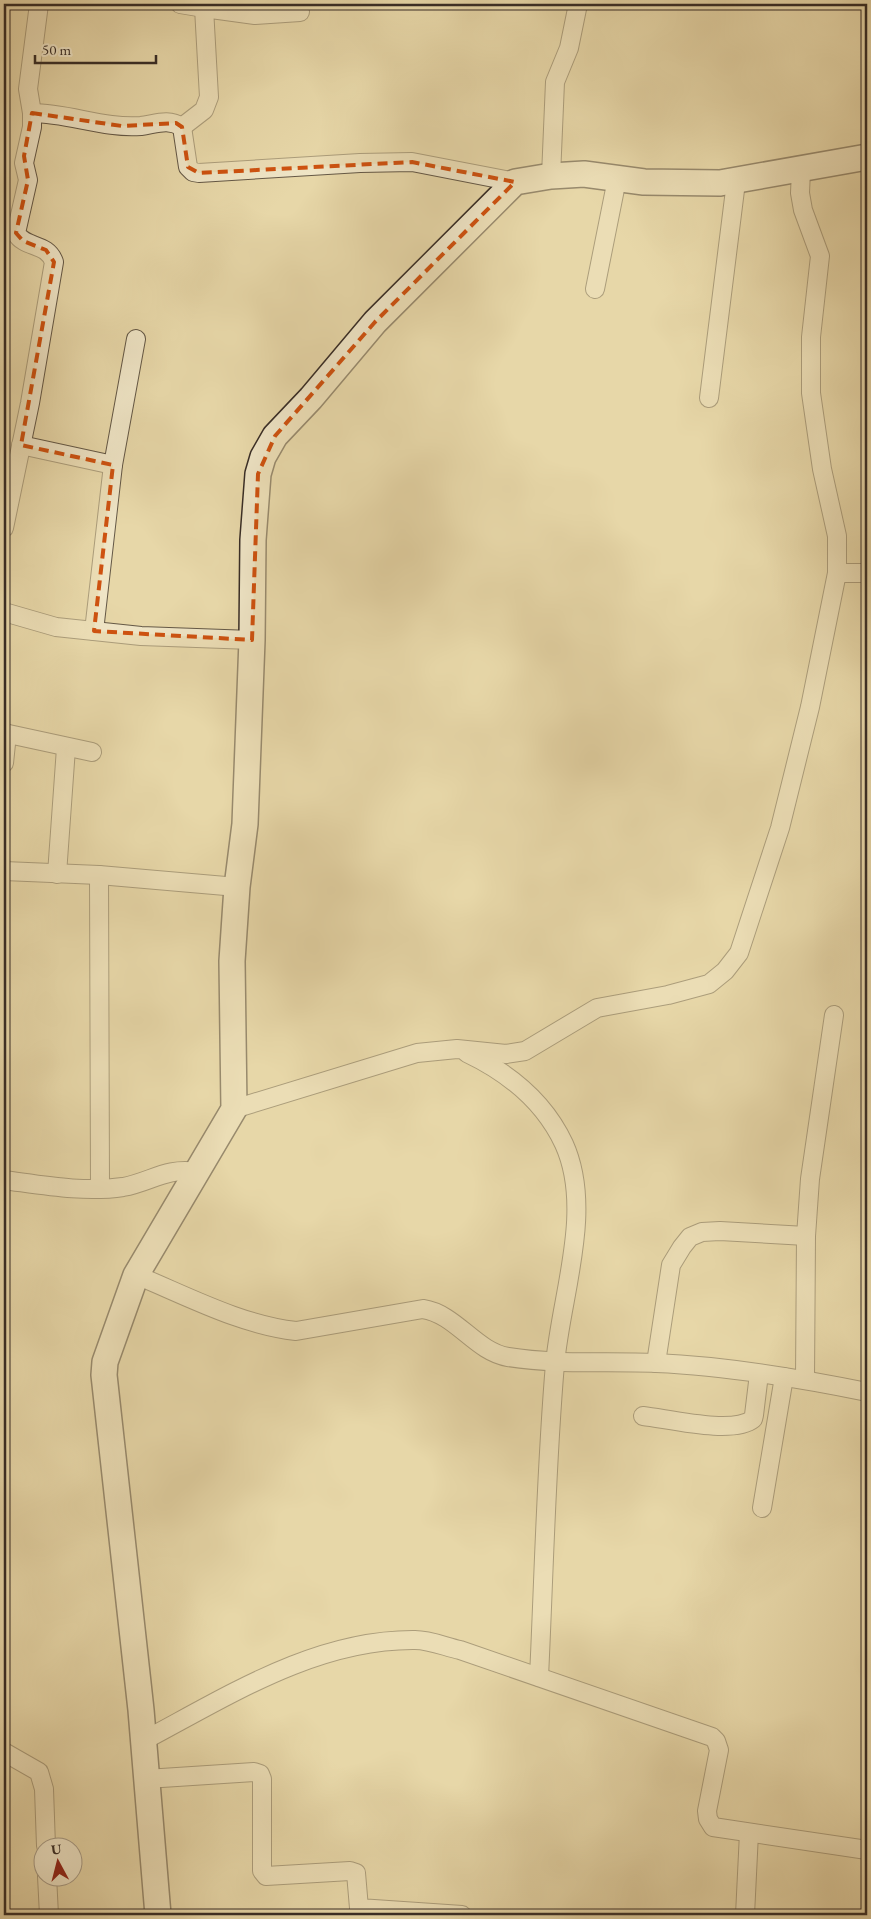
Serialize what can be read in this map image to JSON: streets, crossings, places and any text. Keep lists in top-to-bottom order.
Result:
{
  "scale_bar": "50 m",
  "north": "top"
}
